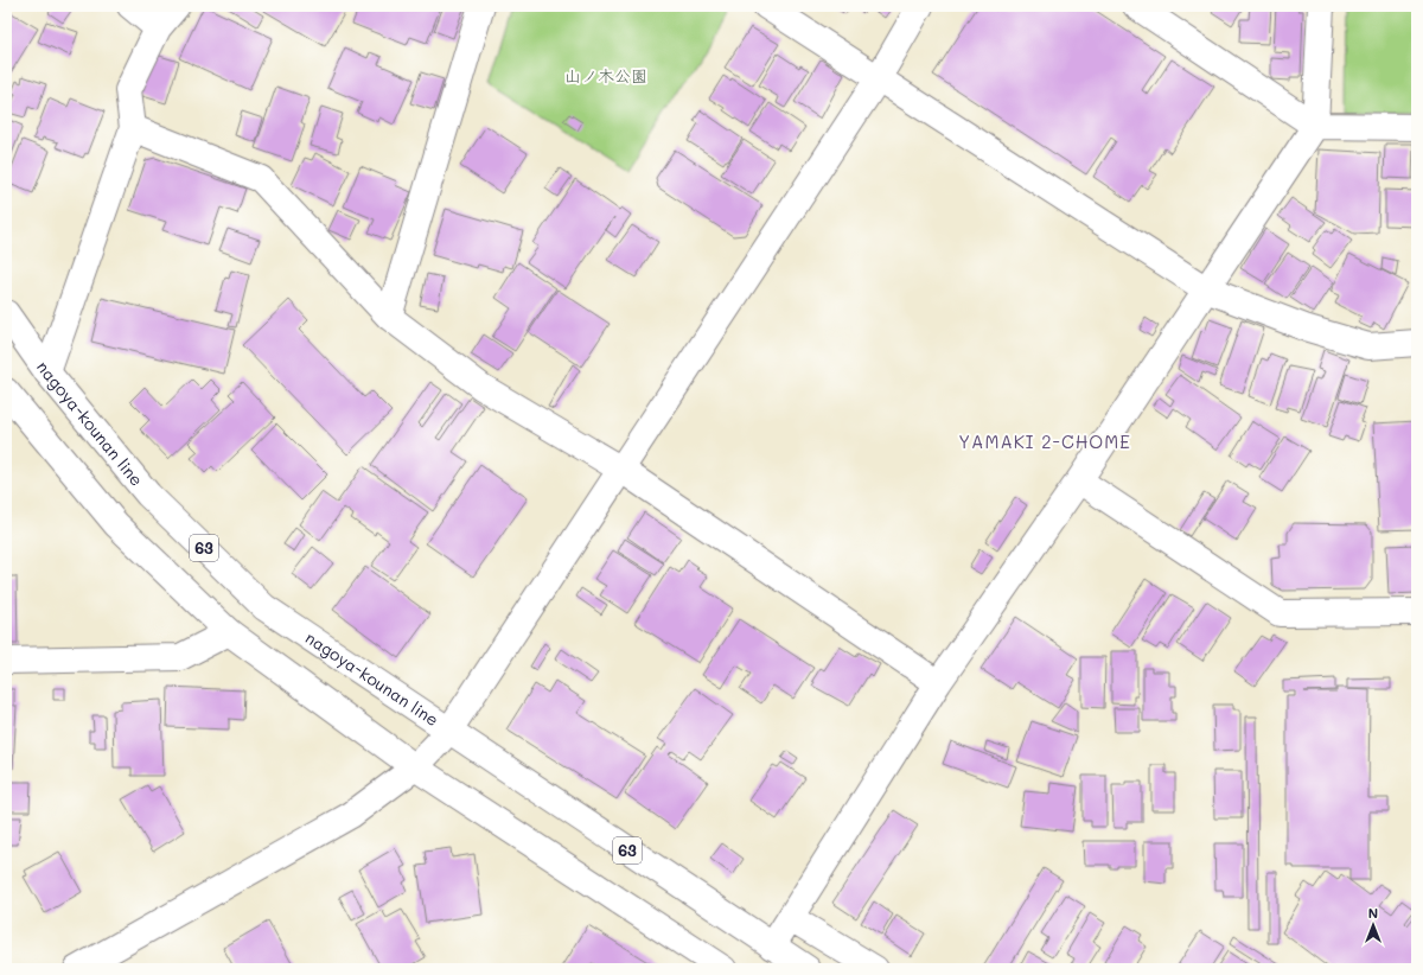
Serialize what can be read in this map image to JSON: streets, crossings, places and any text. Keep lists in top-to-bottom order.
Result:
{
  "streets": {
    "street": ["nagoya-kounan line", "63"]
  },
  "districts": ["YAMAKI 2-CHOME"],
  "parks": ["山ノ木公園"],
  "north": "top"
}
